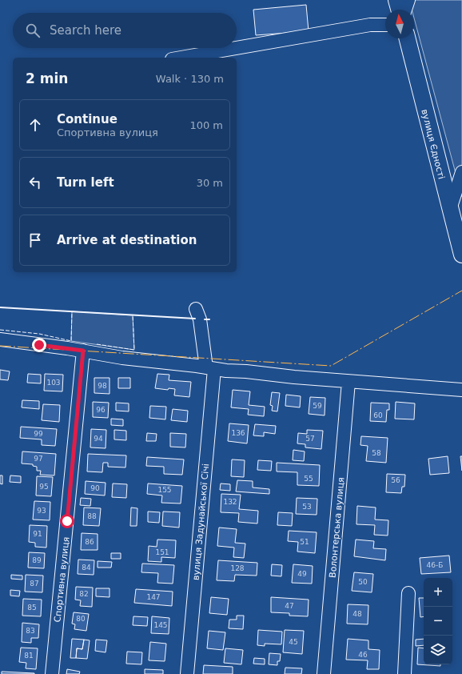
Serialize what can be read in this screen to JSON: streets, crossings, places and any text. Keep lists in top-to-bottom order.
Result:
{
  "streets": {
    "main road": ["вулиця Єдності"],
    "street": ["вулиця Задунайської Січі", "Волонтерська вулиця", "Спортивна вулиця"]
  },
  "house_numbers": [
    "103",
    "98",
    "59",
    "96",
    "60",
    "136",
    "99",
    "94",
    "57",
    "58",
    "97",
    "55",
    "56",
    "95",
    "90",
    "155",
    "132",
    "53",
    "93",
    "88",
    "91",
    "86",
    "51",
    "151",
    "89",
    "46-Б",
    "84",
    "128",
    "49",
    "50",
    "87",
    "82",
    "147",
    "47",
    "85",
    "48",
    "80",
    "145",
    "83",
    "45",
    "46",
    "81"
  ],
  "north": "top",
  "page": {
    "search": "Search here",
    "heading": ["2 min", "Walk · 130 m"],
    "list": [
      ["Continue", "Спортивна вулиця", "100 m"],
      ["Turn left", "30 m"],
      "Arrive at destination"
    ],
    "map_buttons": ["+", "−"]
  }
}
